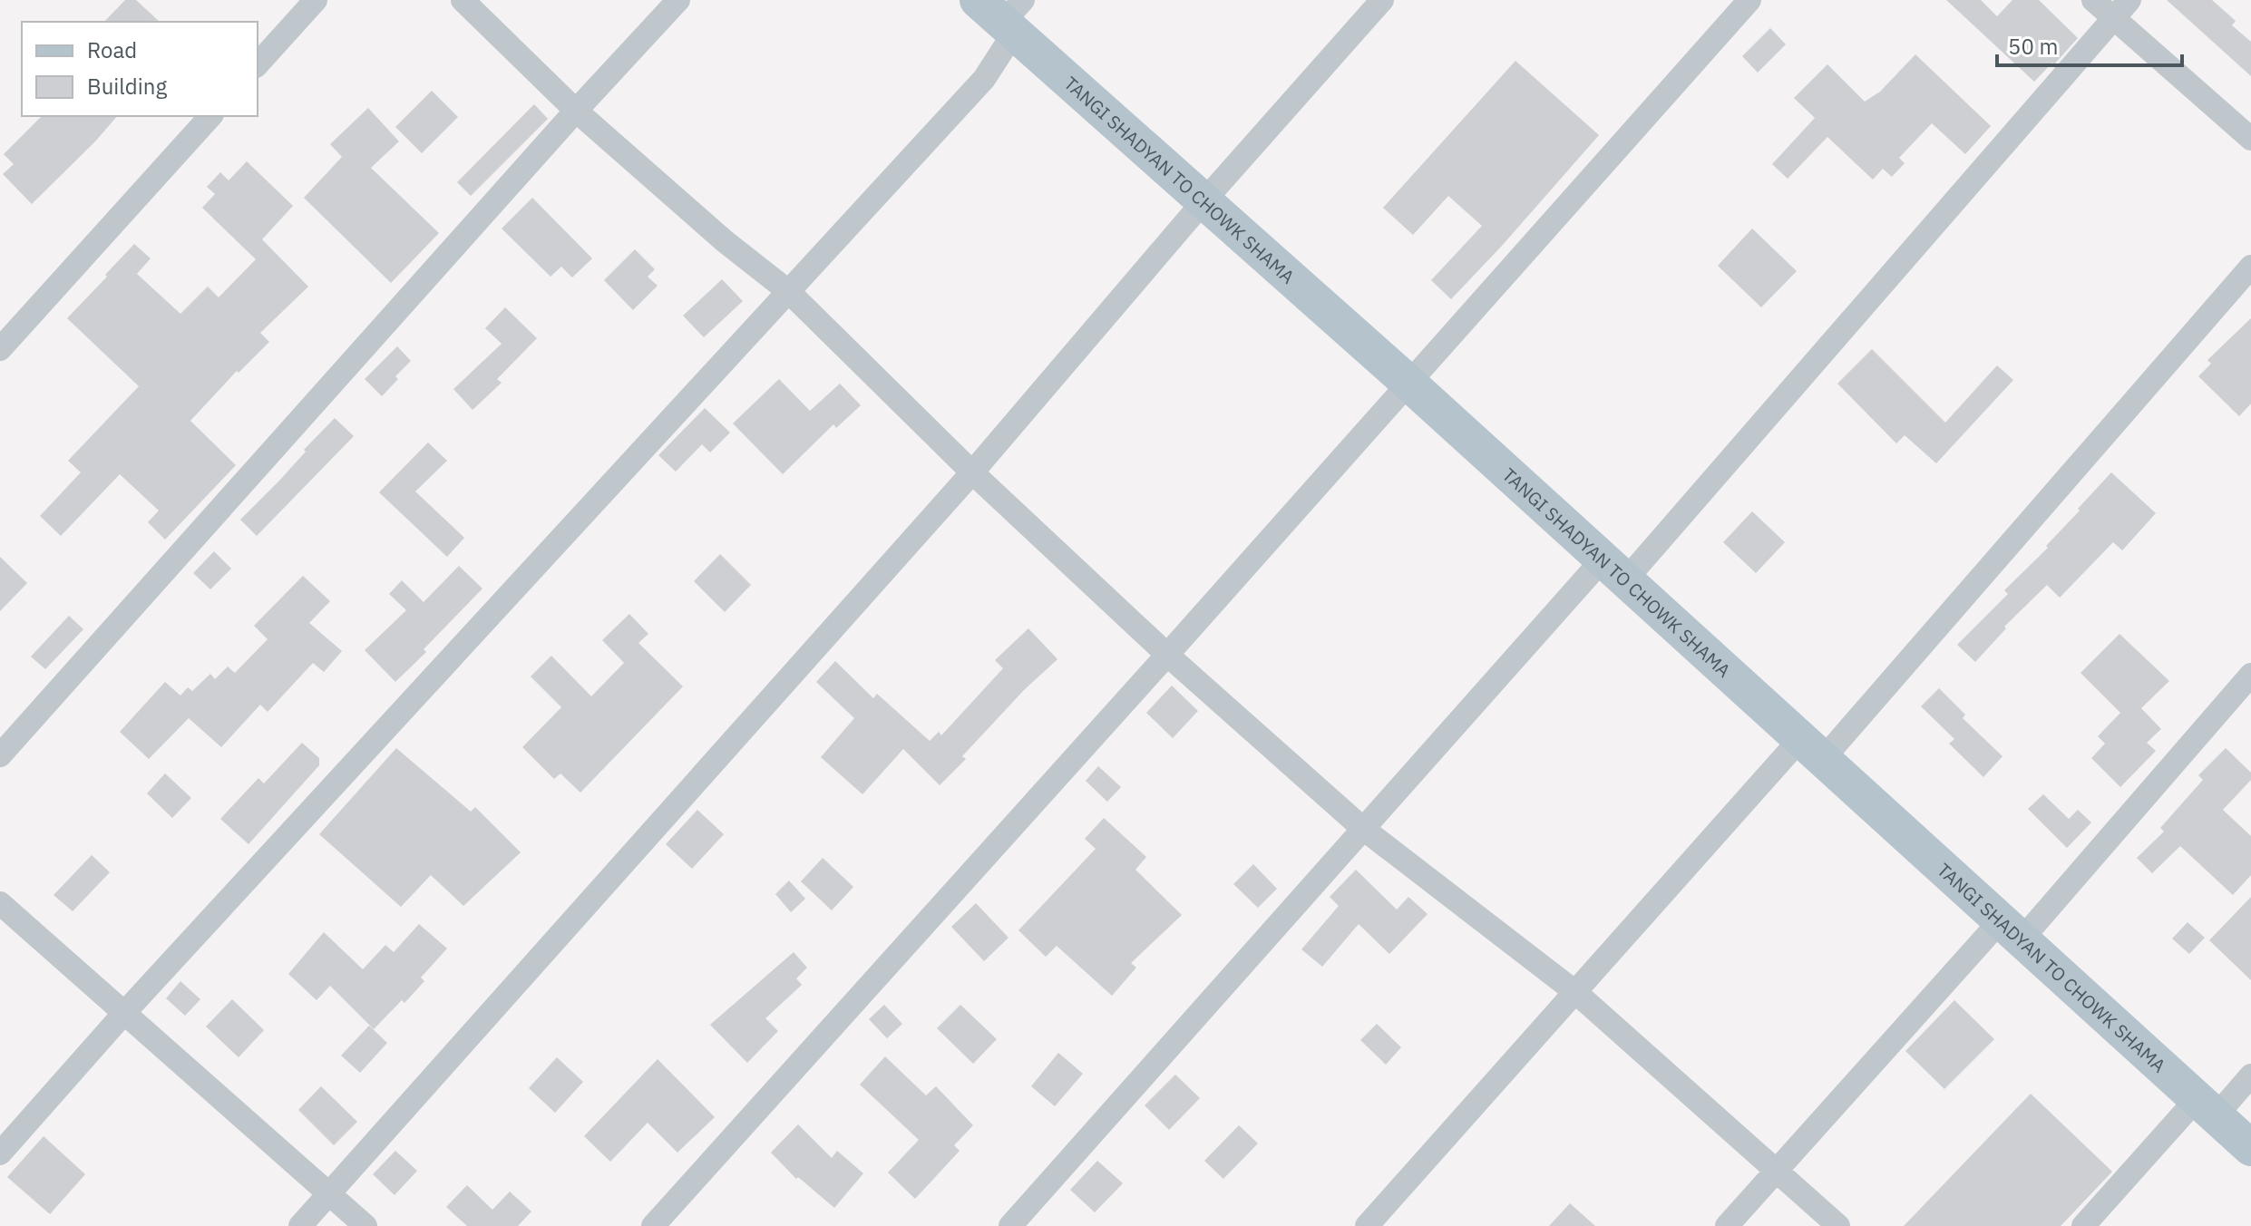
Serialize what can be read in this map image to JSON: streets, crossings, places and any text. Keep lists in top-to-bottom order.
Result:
{
  "streets": {
    "main road": ["TANGI SHADYAN TO CHOWK SHAMA"]
  },
  "legend": ["Road", "Building"],
  "scale_bar": "50 m"
}
